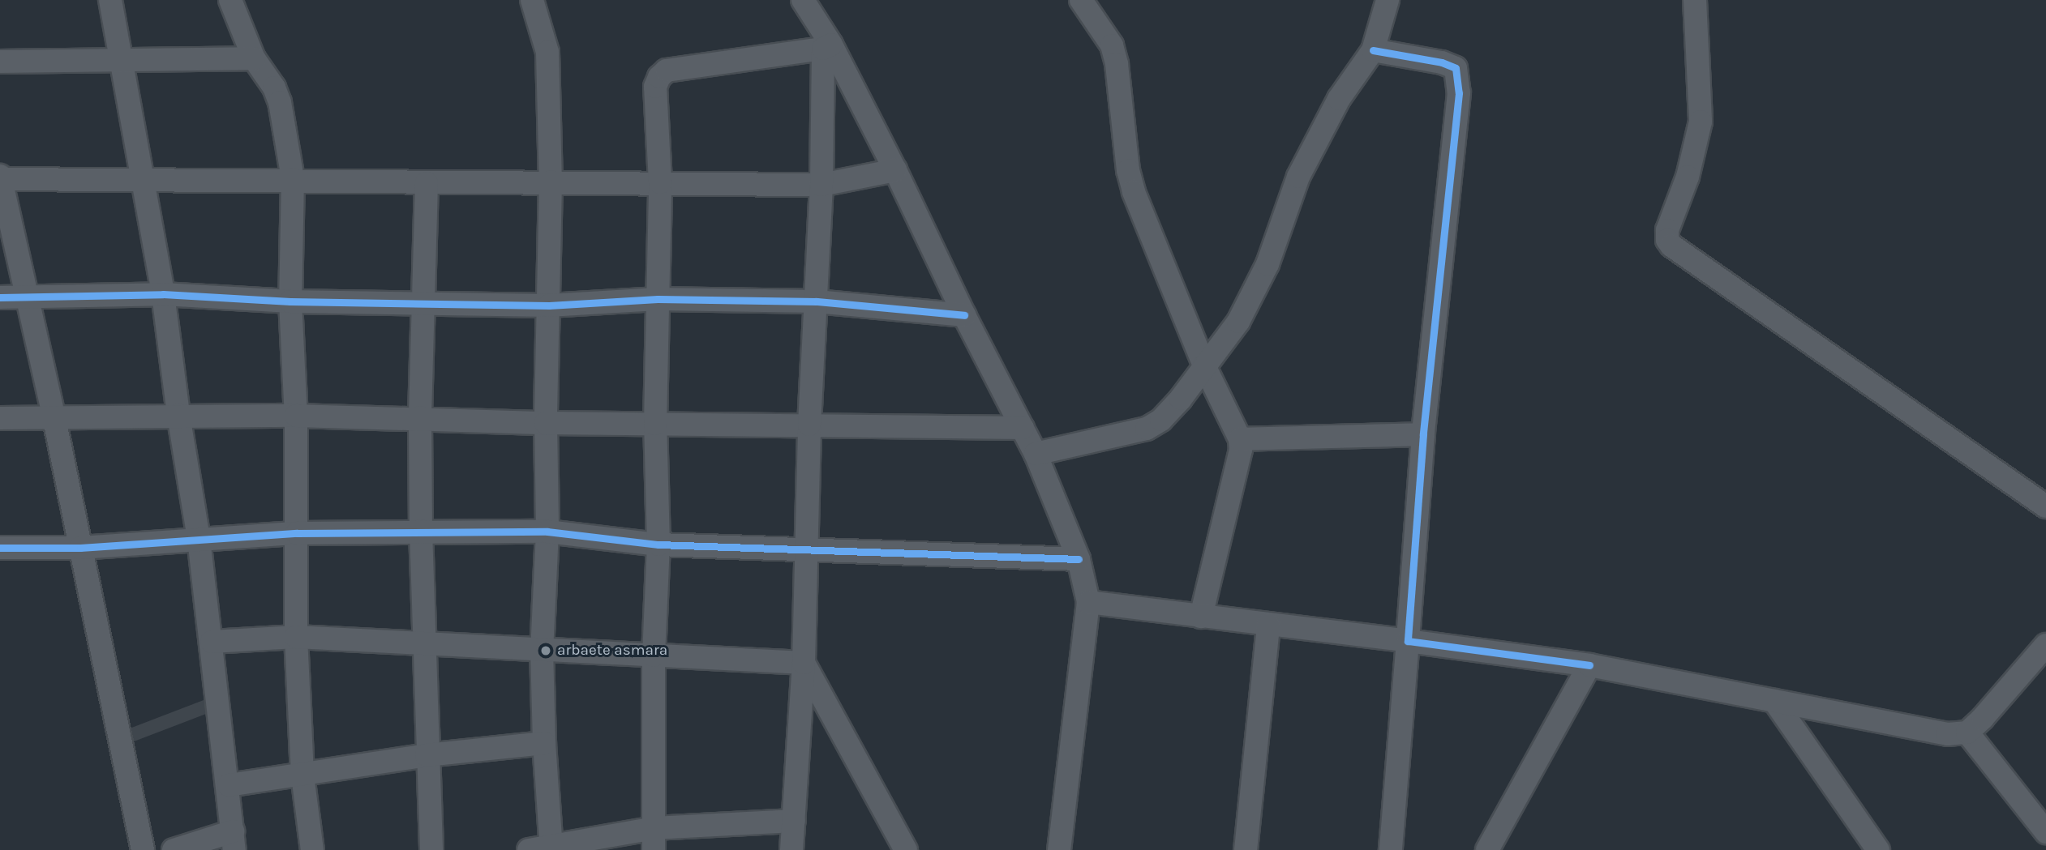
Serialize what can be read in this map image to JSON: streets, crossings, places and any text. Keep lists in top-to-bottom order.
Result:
{
  "places": ["arbaete asmara"]
}
